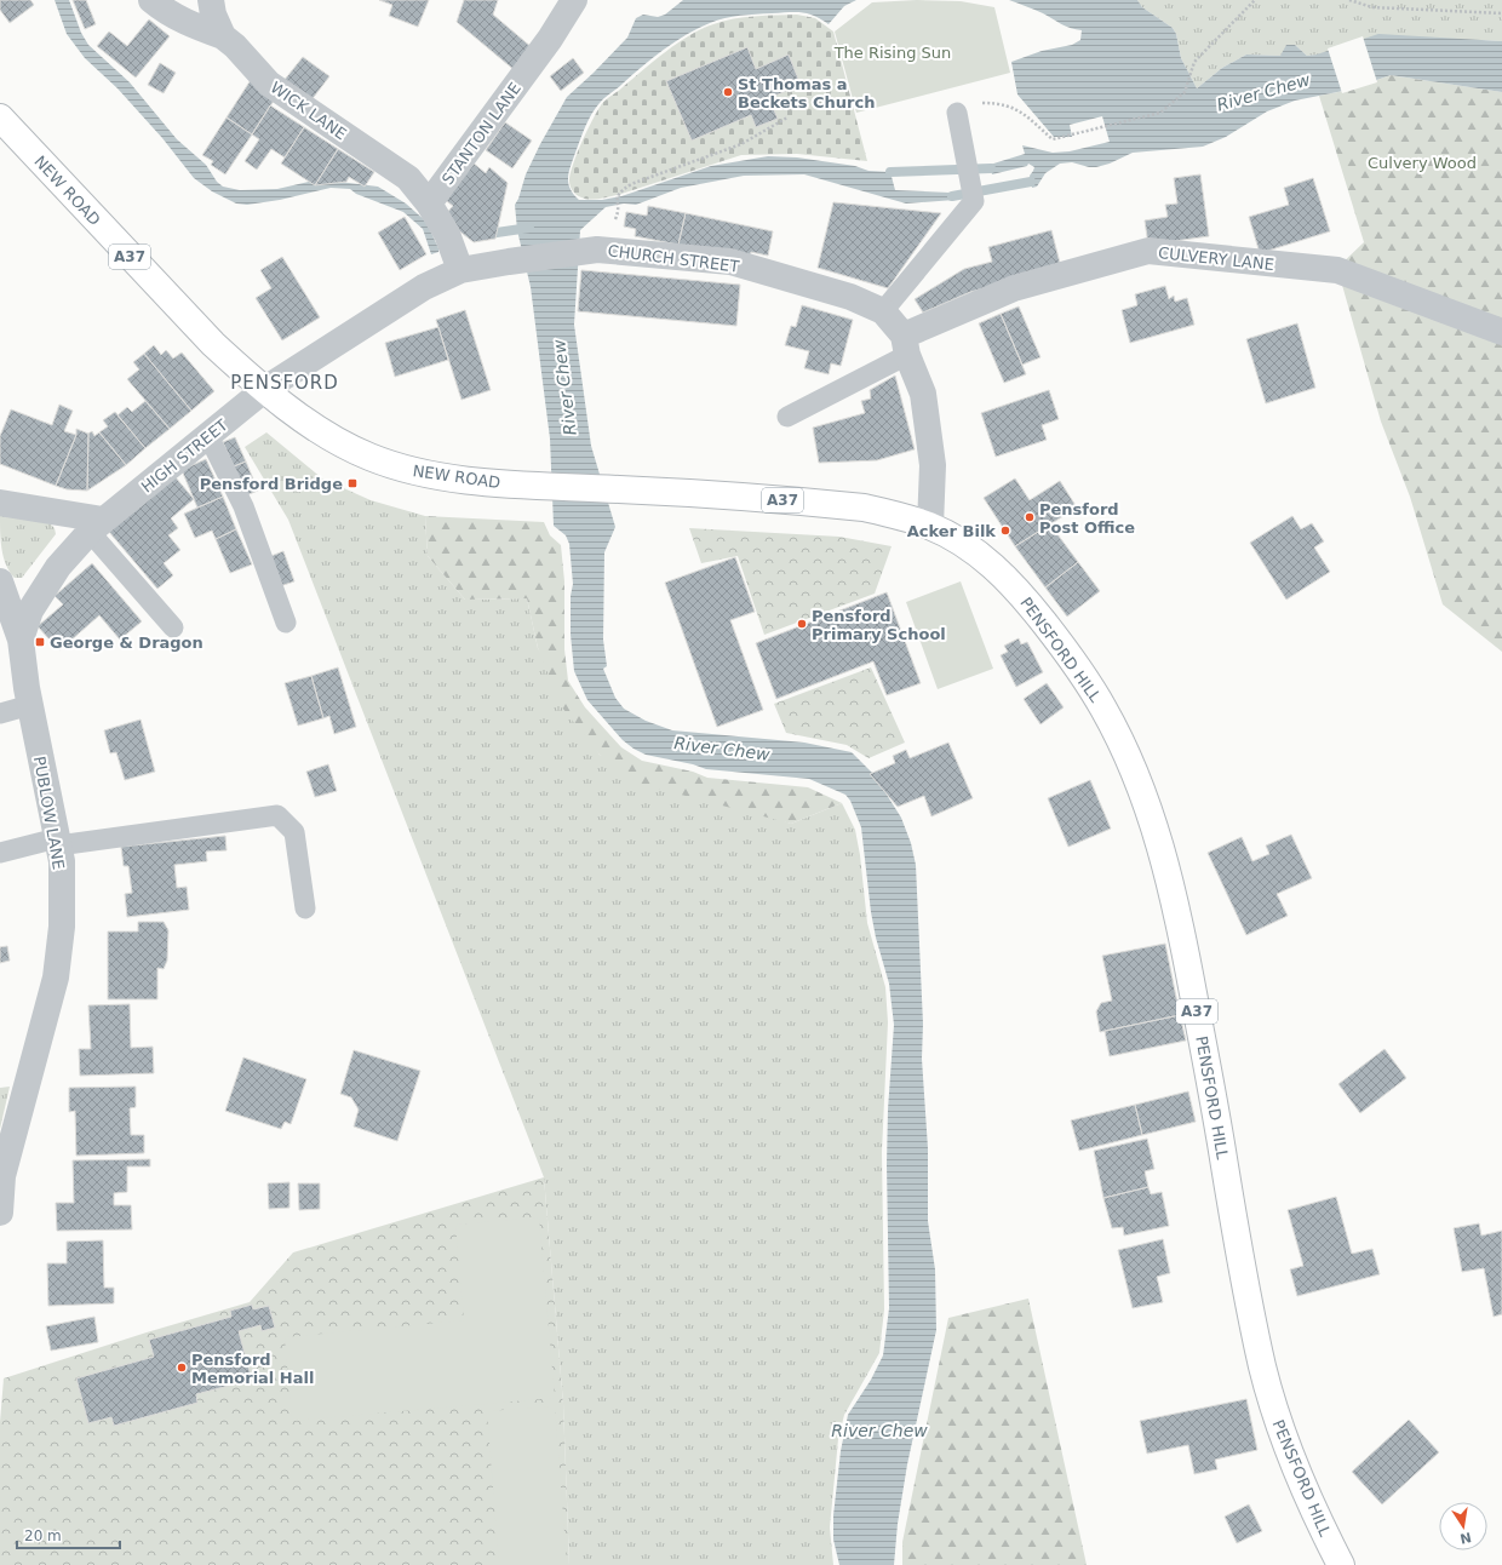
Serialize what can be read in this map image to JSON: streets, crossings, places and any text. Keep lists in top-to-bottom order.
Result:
{
  "streets": {
    "highway": ["NEW ROAD", "A37", "PENSFORD HILL"],
    "street": [
      "WICK LANE",
      "STANTON LANE",
      "CHURCH STREET",
      "CULVERY LANE",
      "HIGH STREET",
      "PUBLOW LANE"
    ]
  },
  "crossings": [
    ["WICK LANE", "STANTON LANE"],
    ["NEW ROAD", "CHURCH STREET"],
    ["NEW ROAD", "HIGH STREET"],
    ["NEW ROAD", "PENSFORD HILL"],
    ["CHURCH STREET", "CULVERY LANE"],
    ["CHURCH STREET", "HIGH STREET"],
    ["CHURCH STREET", "PENSFORD HILL"],
    ["HIGH STREET", "PUBLOW LANE"]
  ],
  "districts": ["PENSFORD"],
  "water": ["River Chew"],
  "parks": ["The Rising Sun", "Culvery Wood"],
  "places": {
    "other": [
      "St Thomas a Beckets Church",
      "Pensford Post Office",
      "Acker Bilk",
      "Pensford Primary School",
      "Pensford Memorial Hall"
    ],
    "transit": ["Pensford Bridge", "George & Dragon"]
  },
  "scale_bar": "20 m",
  "north": "bottom"
}
